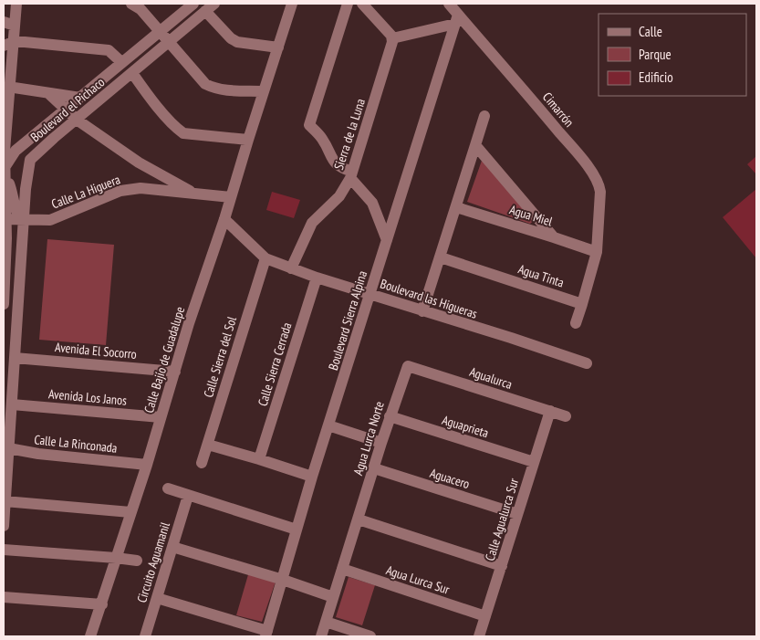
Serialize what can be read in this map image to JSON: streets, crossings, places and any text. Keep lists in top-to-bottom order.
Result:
{
  "streets": {
    "street": [
      "Boulevard el Pichaco",
      "Cimarrón",
      "Sierra de la Luna",
      "Calle La Higuera",
      "Agua Miel",
      "Agua Tinta",
      "Boulevard las Higueras",
      "Boulevard Sierra Alpina",
      "Avenida El Socorro",
      "Calle Sierra del Sol",
      "Calle Bajío de Guadalupe",
      "Calle Sierra Cerrada",
      "Agualurca",
      "Avenida Los Janos",
      "Aguaprieta",
      "Agua Lurca Norte",
      "Calle La Rinconada",
      "Aguacero",
      "Calle Agualurca Sur",
      "Circuito Aguamanil",
      "Agua Lurca Sur"
    ]
  },
  "crossings": [
    ["Boulevard el Pichaco", "Calle La Higuera"],
    ["Boulevard el Pichaco", "Avenida El Socorro"],
    ["Boulevard el Pichaco", "Avenida Los Janos"],
    ["Boulevard el Pichaco", "Calle La Rinconada"],
    ["Cimarrón", "Agua Miel"],
    ["Cimarrón", "Boulevard Sierra Alpina"],
    ["Sierra de la Luna", "Boulevard las Higueras"],
    ["Calle La Higuera", "Calle Bajío de Guadalupe"],
    ["Boulevard las Higueras", "Boulevard Sierra Alpina"],
    ["Boulevard las Higueras", "Calle Sierra del Sol"],
    ["Boulevard las Higueras", "Calle Bajío de Guadalupe"],
    ["Boulevard las Higueras", "Calle Sierra Cerrada"],
    ["Avenida El Socorro", "Calle Bajío de Guadalupe"],
    ["Calle Bajío de Guadalupe", "Avenida Los Janos"],
    ["Calle Bajío de Guadalupe", "Calle La Rinconada"],
    ["Agualurca", "Agua Lurca Norte"],
    ["Agualurca", "Calle Agualurca Sur"],
    ["Aguaprieta", "Agua Lurca Norte"],
    ["Aguaprieta", "Calle Agualurca Sur"],
    ["Agua Lurca Norte", "Aguacero"],
    ["Agua Lurca Norte", "Agua Lurca Sur"],
    ["Aguacero", "Calle Agualurca Sur"],
    ["Calle Agualurca Sur", "Agua Lurca Sur"]
  ],
  "legend": ["Calle", "Parque", "Edificio"]
}
